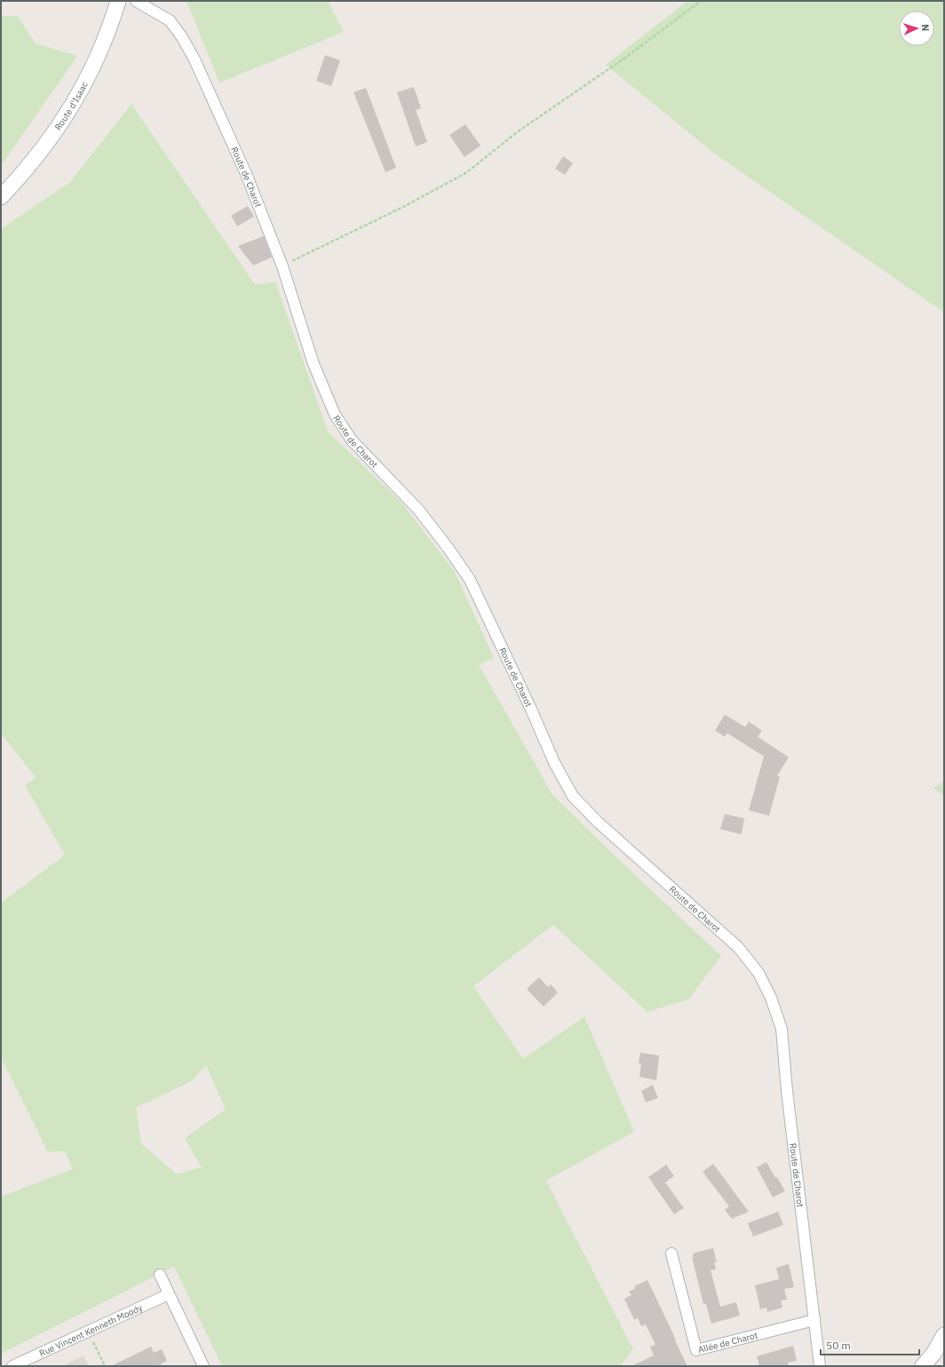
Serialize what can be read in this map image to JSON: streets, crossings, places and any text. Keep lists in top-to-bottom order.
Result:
{
  "streets": {
    "street": [
      "Route d'Isaac",
      "Route de Charot",
      "Rue Vincent Kenneth Moody",
      "Allée de Charot"
    ]
  },
  "crossings": [
    ["Route de Charot", "Allée de Charot"]
  ],
  "scale_bar": "50 m",
  "north": "right"
}
